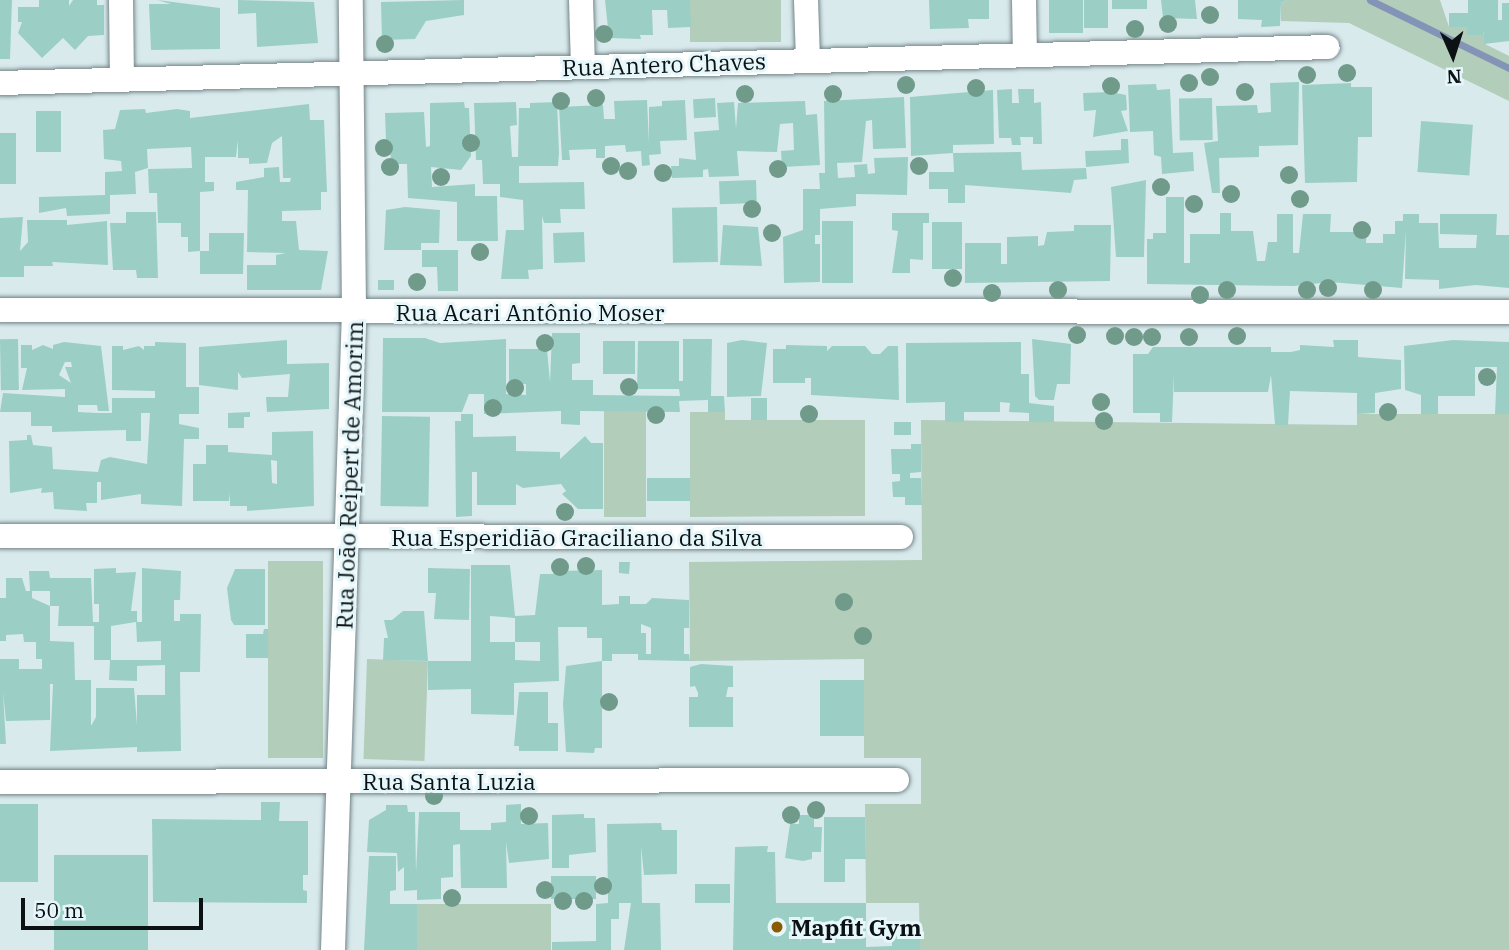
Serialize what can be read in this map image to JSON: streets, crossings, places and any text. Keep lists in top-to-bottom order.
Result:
{
  "streets": {
    "street": [
      "Rua Antero Chaves",
      "Rua Acari Antônio Moser",
      "Rua João Reipert de Amorim",
      "Rua Esperidião Graciliano da Silva",
      "Rua Santa Luzia"
    ]
  },
  "crossings": [
    ["Rua Antero Chaves", "Rua João Reipert de Amorim"],
    ["Rua Acari Antônio Moser", "Rua João Reipert de Amorim"],
    ["Rua João Reipert de Amorim", "Rua Esperidião Graciliano da Silva"],
    ["Rua João Reipert de Amorim", "Rua Santa Luzia"]
  ],
  "places": ["Mapfit Gym"],
  "scale_bar": "50 m",
  "north": "bottom"
}
